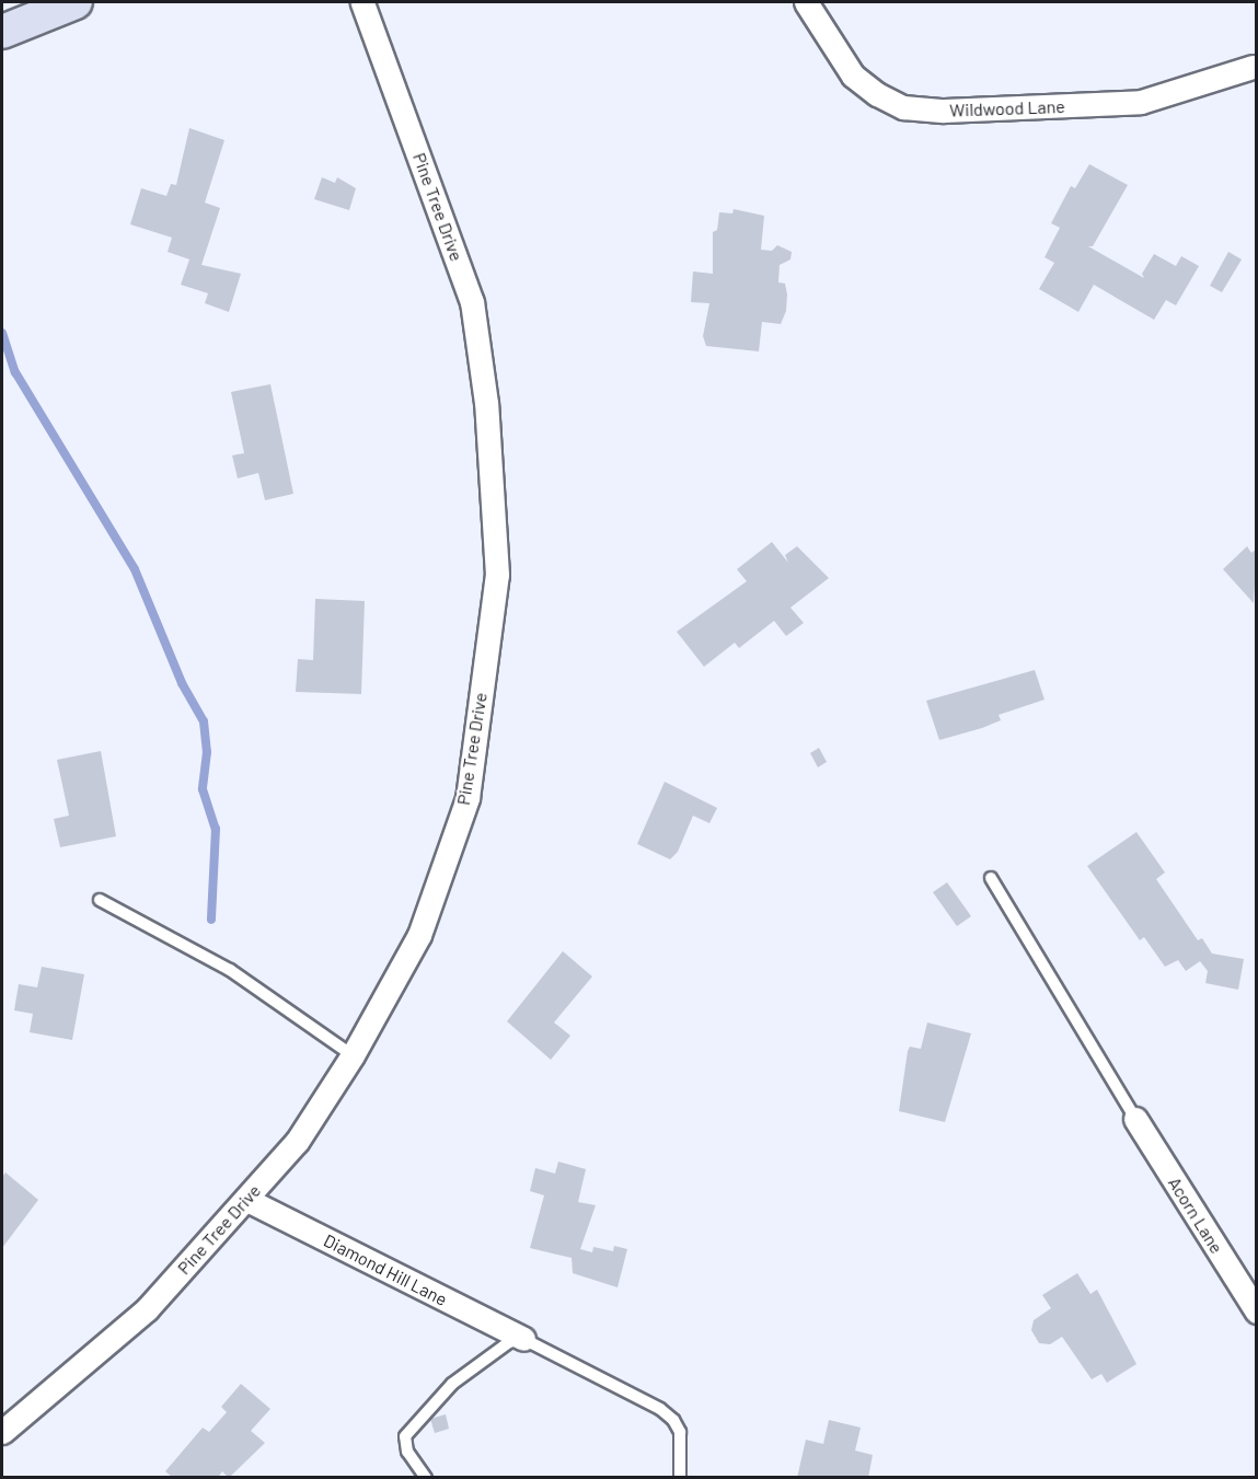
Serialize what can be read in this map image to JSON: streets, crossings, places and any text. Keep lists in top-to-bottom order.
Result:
{
  "streets": {
    "street": [
      "Wildwood Lane",
      "Pine Tree Drive",
      "Acorn Lane",
      "Diamond Hill Lane"
    ]
  },
  "crossings": [
    ["Pine Tree Drive", "Diamond Hill Lane"]
  ]
}
